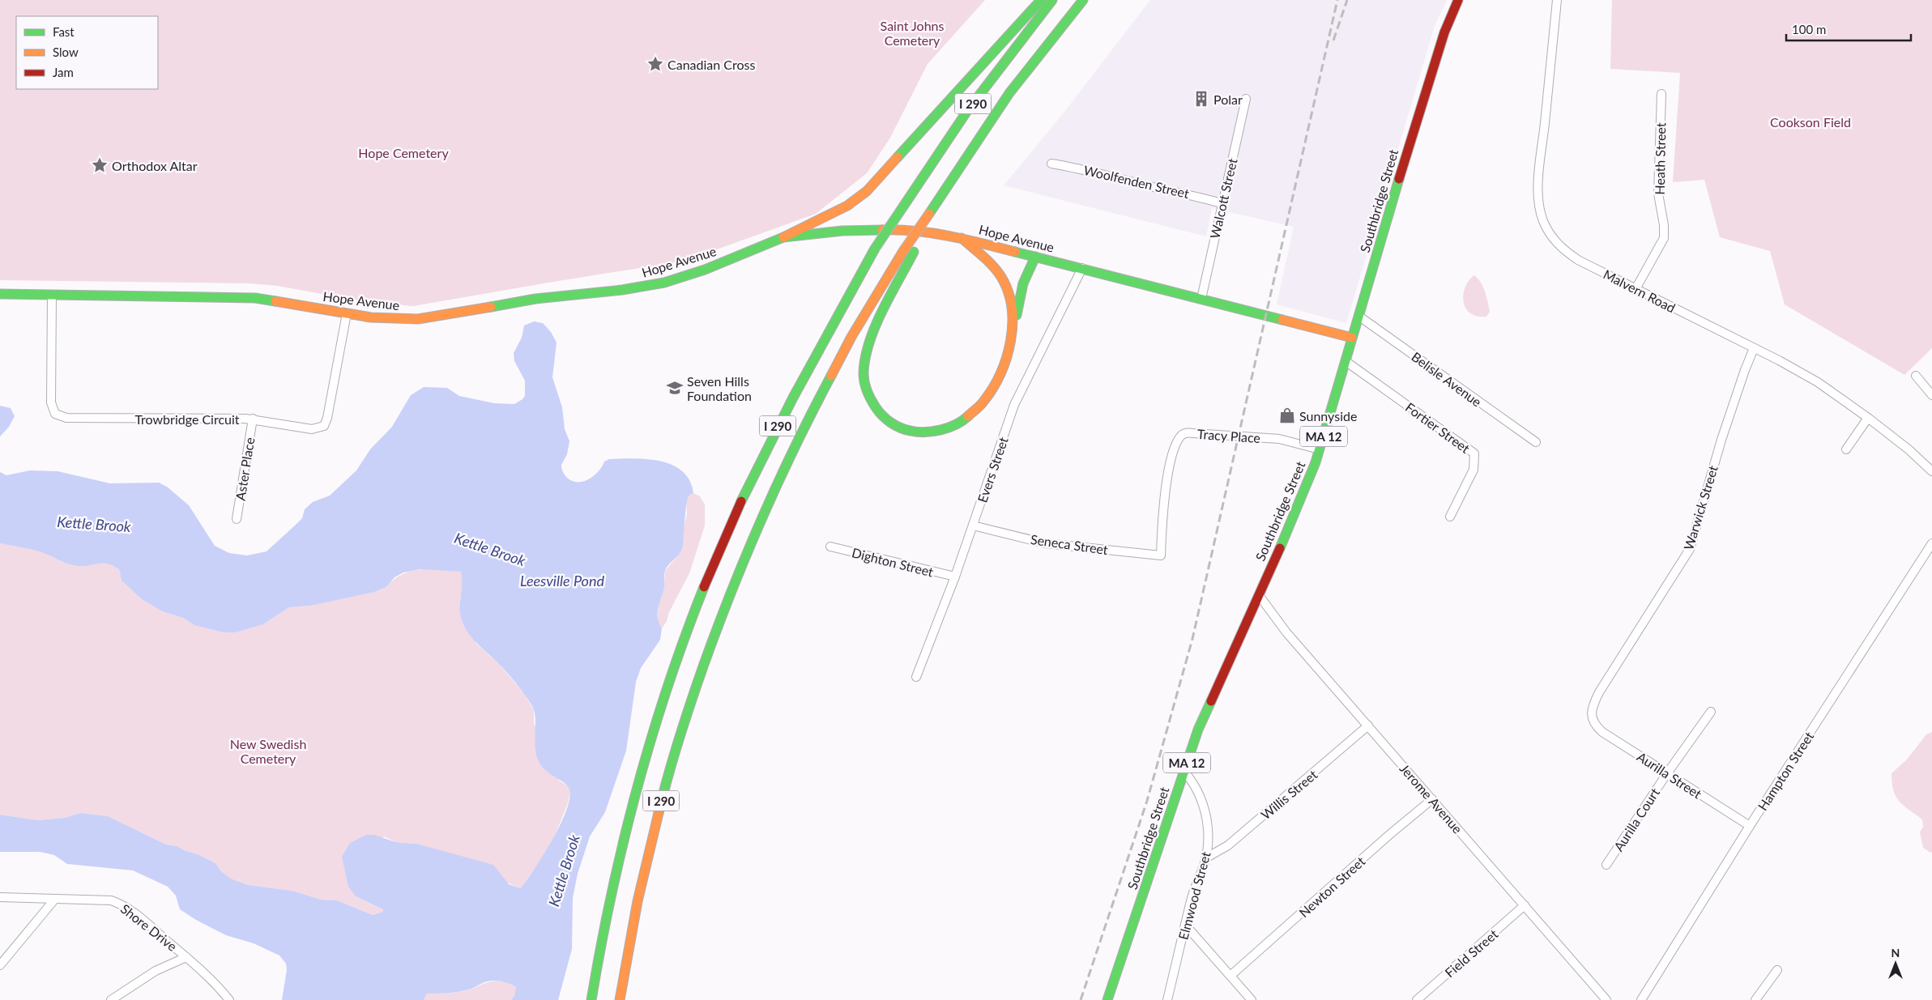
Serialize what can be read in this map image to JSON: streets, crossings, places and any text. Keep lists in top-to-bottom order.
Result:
{
  "streets": {
    "main road": [
      "I 290",
      "Southbridge Street",
      "Hope Avenue",
      "MA 12"
    ],
    "street": [
      "Heath Street",
      "Woolfenden Street",
      "Walcott Street",
      "Malvern Road",
      "Belisle Avenue",
      "Trowbridge Circuit",
      "Fortier Street",
      "Tracy Place",
      "Aster Place",
      "Evers Street",
      "Warwick Street",
      "Seneca Street",
      "Dighton Street",
      "Hampton Street",
      "Aurilla Street",
      "Willis Street",
      "Jerome Avenue",
      "Aurilla Court",
      "Newton Street",
      "Elmwood Street",
      "Shore Drive",
      "Field Street"
    ]
  },
  "crossings": [
    ["Heath Street", "Malvern Road"],
    ["Woolfenden Street", "Walcott Street"],
    ["Walcott Street", "Hope Avenue"],
    ["Southbridge Street", "Hope Avenue"],
    ["Southbridge Street", "Belisle Avenue"],
    ["Southbridge Street", "Fortier Street"],
    ["Southbridge Street", "Tracy Place"],
    ["Southbridge Street", "Jerome Avenue"],
    ["Southbridge Street", "Elmwood Street"],
    ["Hope Avenue", "Trowbridge Circuit"],
    ["Hope Avenue", "Evers Street"],
    ["Malvern Road", "Warwick Street"],
    ["Trowbridge Circuit", "Aster Place"],
    ["Tracy Place", "Seneca Street"],
    ["Evers Street", "Seneca Street"],
    ["Evers Street", "Dighton Street"],
    ["Warwick Street", "Aurilla Street"],
    ["Hampton Street", "Aurilla Street"],
    ["Aurilla Street", "Aurilla Court"],
    ["Willis Street", "Jerome Avenue"],
    ["Willis Street", "Elmwood Street"],
    ["Jerome Avenue", "Newton Street"],
    ["Jerome Avenue", "Field Street"]
  ],
  "water": ["Kettle Brook", "Leesville Pond"],
  "parks": [
    "Saint Johns Cemetery",
    "Cookson Field",
    "Hope Cemetery",
    "New Swedish Cemetery"
  ],
  "places": {
    "place": ["Canadian Cross", "Orthodox Altar"],
    "building": ["Polar"],
    "school or university": ["Seven Hills Foundation"],
    "shop": ["Sunnyside"]
  },
  "legend": ["Fast", "Slow", "Jam"],
  "scale_bar": "100 m",
  "north": "top"
}
